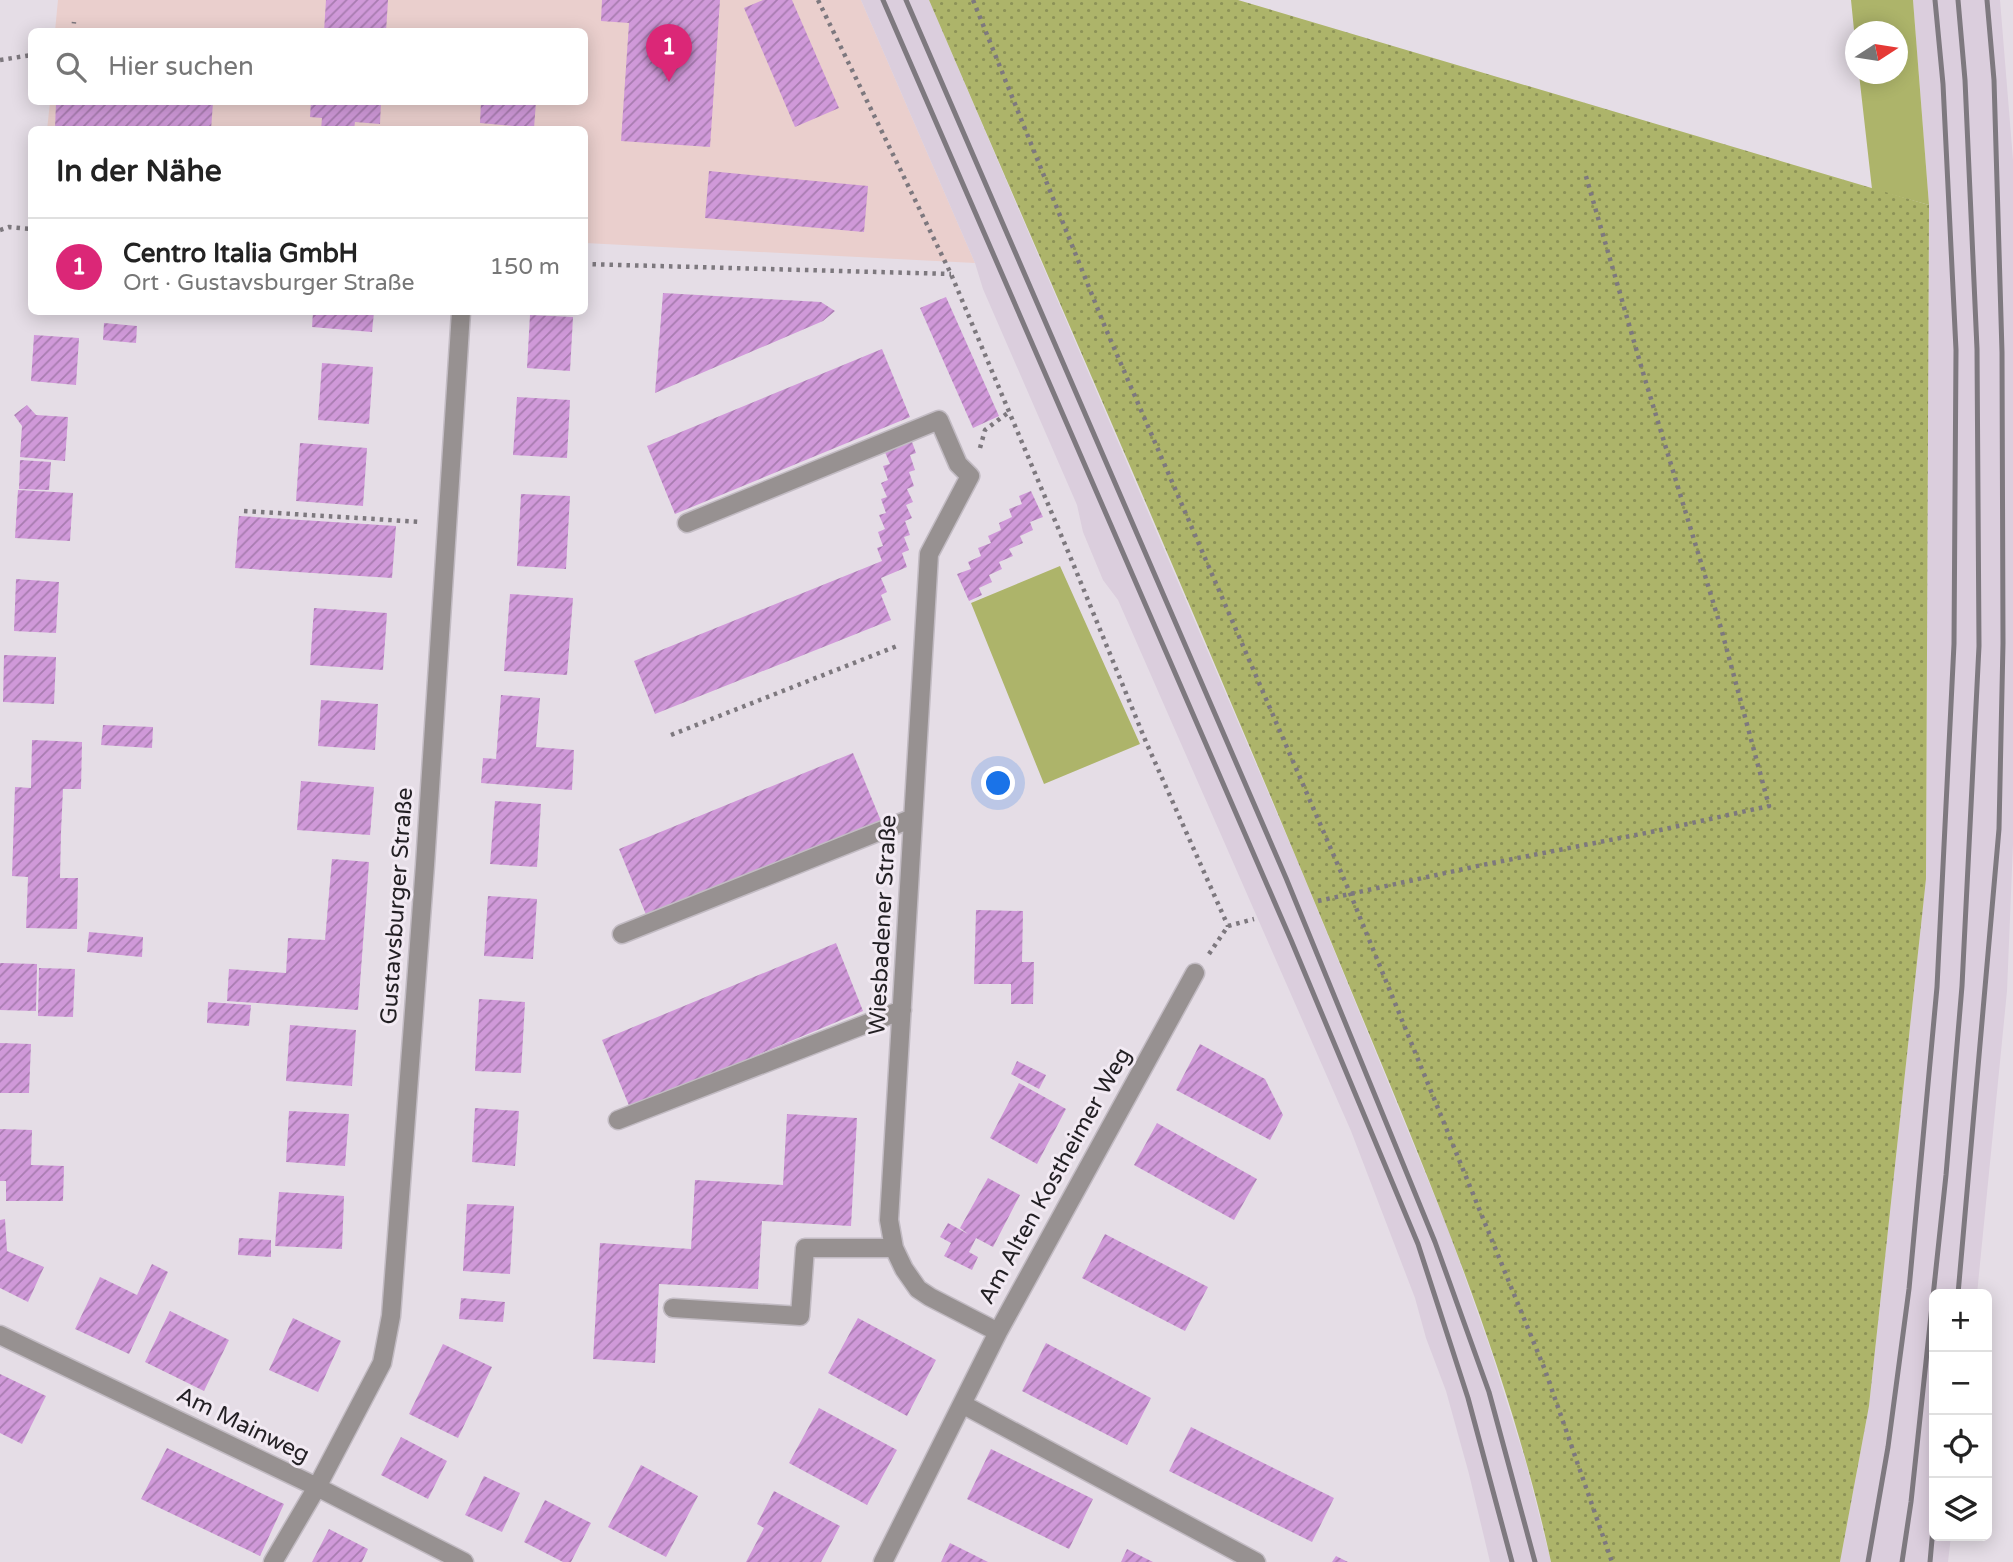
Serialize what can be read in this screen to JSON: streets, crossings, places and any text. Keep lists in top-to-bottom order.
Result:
{
  "streets": {
    "street": [
      "Gustavsburger Straße",
      "Wiesbadener Straße",
      "Am Alten Kostheimer Weg",
      "Am Mainweg"
    ]
  },
  "crossings": [
    ["Gustavsburger Straße", "Am Mainweg"],
    ["Wiesbadener Straße", "Am Alten Kostheimer Weg"]
  ],
  "north": "right",
  "page": {
    "pins": "1",
    "search": "Hier suchen",
    "heading": "In der Nähe",
    "list": [
      {
        "mark": "1",
        "name": "Centro Italia GmbH",
        "note": "Ort · Gustavsburger Straße",
        "value": "150 m"
      }
    ],
    "map_buttons": ["+", "−"]
  }
}
